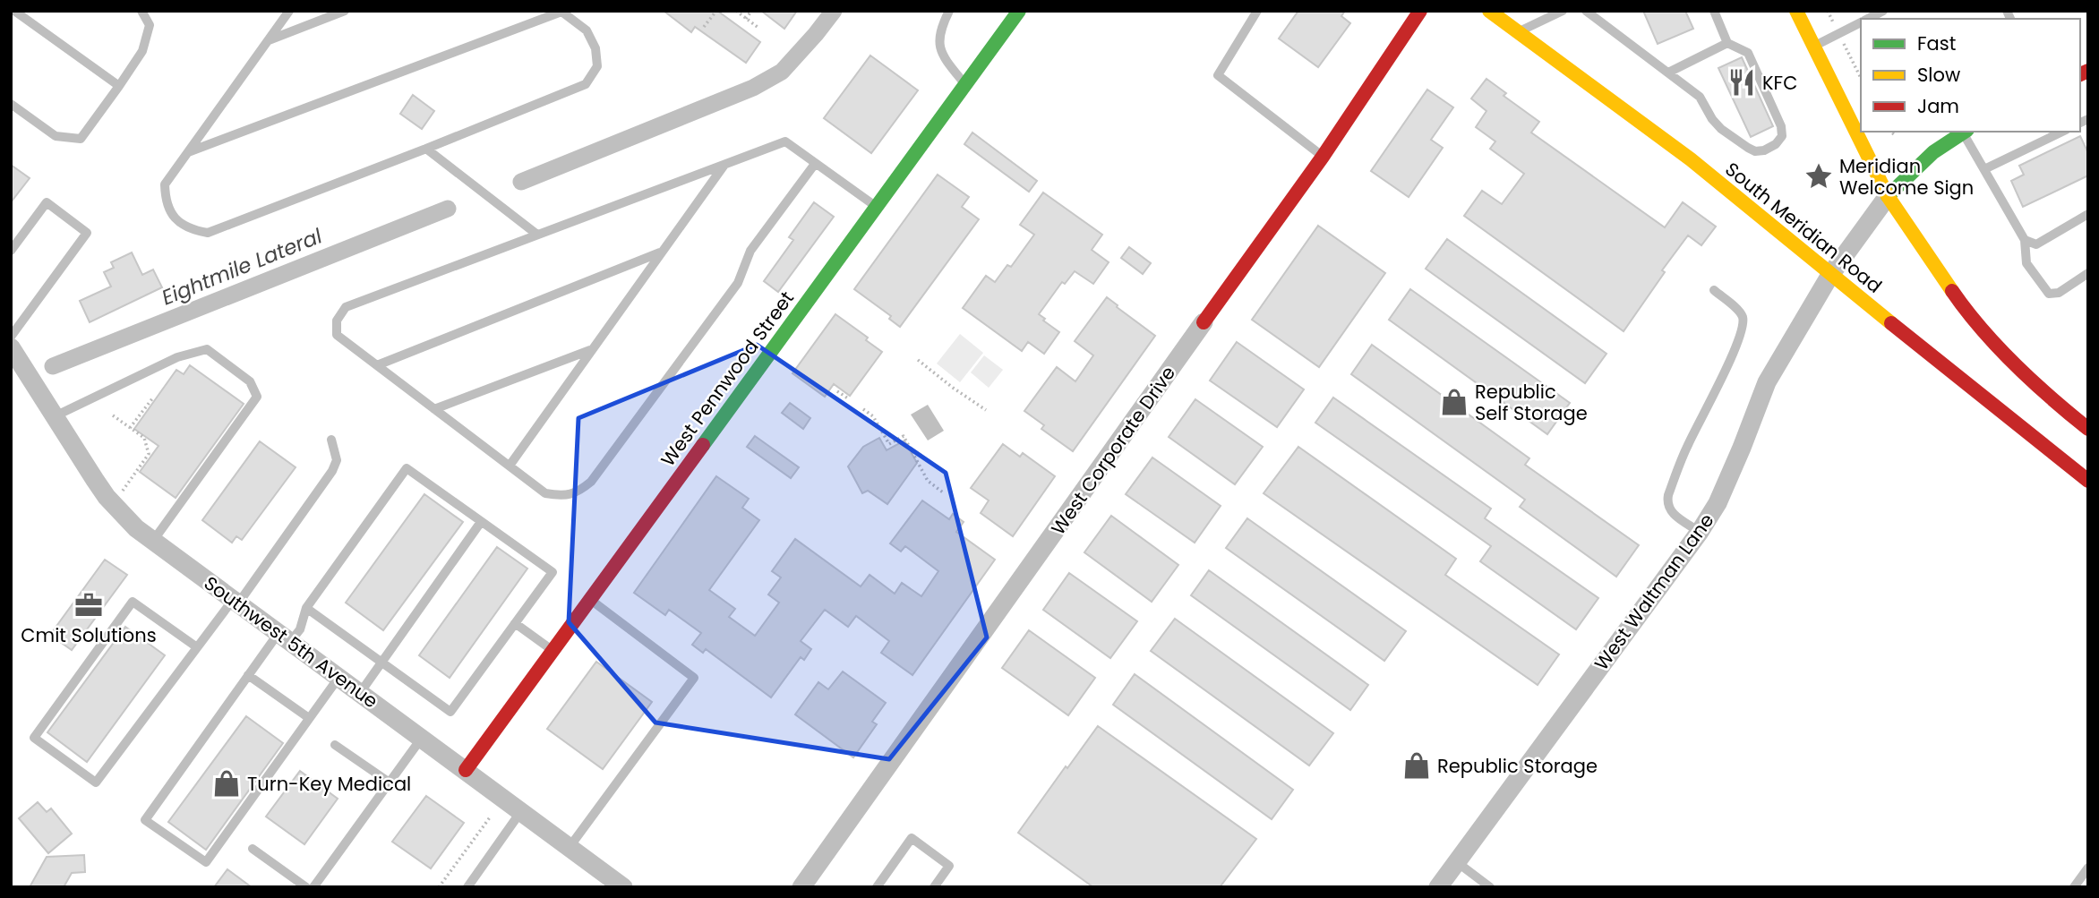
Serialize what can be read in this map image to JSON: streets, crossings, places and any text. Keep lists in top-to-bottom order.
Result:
{
  "streets": {
    "street": [
      "South Meridian Road",
      "West Pennwood Street",
      "West Corporate Drive",
      "West Waltman Lane",
      "Southwest 5th Avenue"
    ]
  },
  "crossings": [
    ["South Meridian Road", "West Waltman Lane"],
    ["West Pennwood Street", "Southwest 5th Avenue"]
  ],
  "water": ["Eightmile Lateral"],
  "places": {
    "restaurant": ["KFC"],
    "place": ["Meridian Welcome Sign"],
    "shop": ["Republic Self Storage", "Republic Storage", "Turn-Key Medical"],
    "office": ["Cmit Solutions"]
  },
  "legend": ["Fast", "Slow", "Jam"]
}
